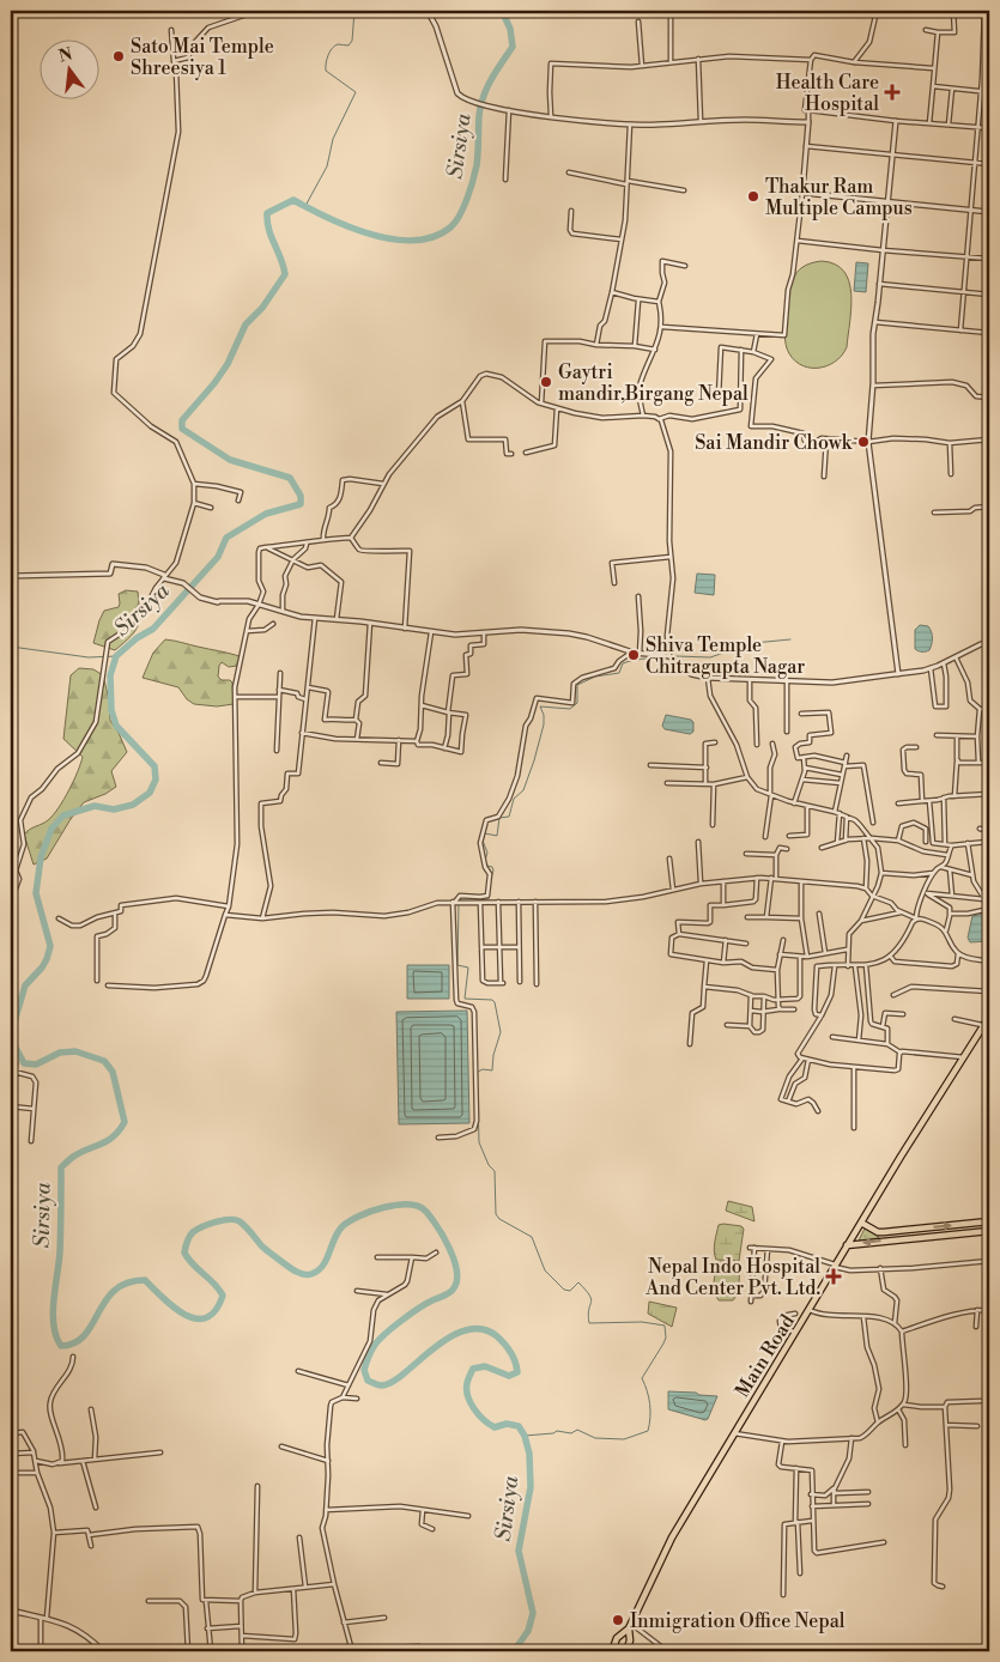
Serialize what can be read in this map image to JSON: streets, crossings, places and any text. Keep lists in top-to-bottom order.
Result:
{
  "streets": {
    "main road": ["Main Road"]
  },
  "water": ["Sirsiya"],
  "places": {
    "other": [
      "Sato Mai Temple Shreesiya 1",
      "Thakur Ram Multiple Campus",
      "Gaytri mandir,Birgang Nepal",
      "Sai Mandir Chowk",
      "Shiva Temple Chitragupta Nagar",
      "Inmigration Office Nepal"
    ],
    "health": ["Health Care Hospital", "Nepal Indo Hospital And Center Pvt. Ltd."]
  },
  "north": "top"
}
